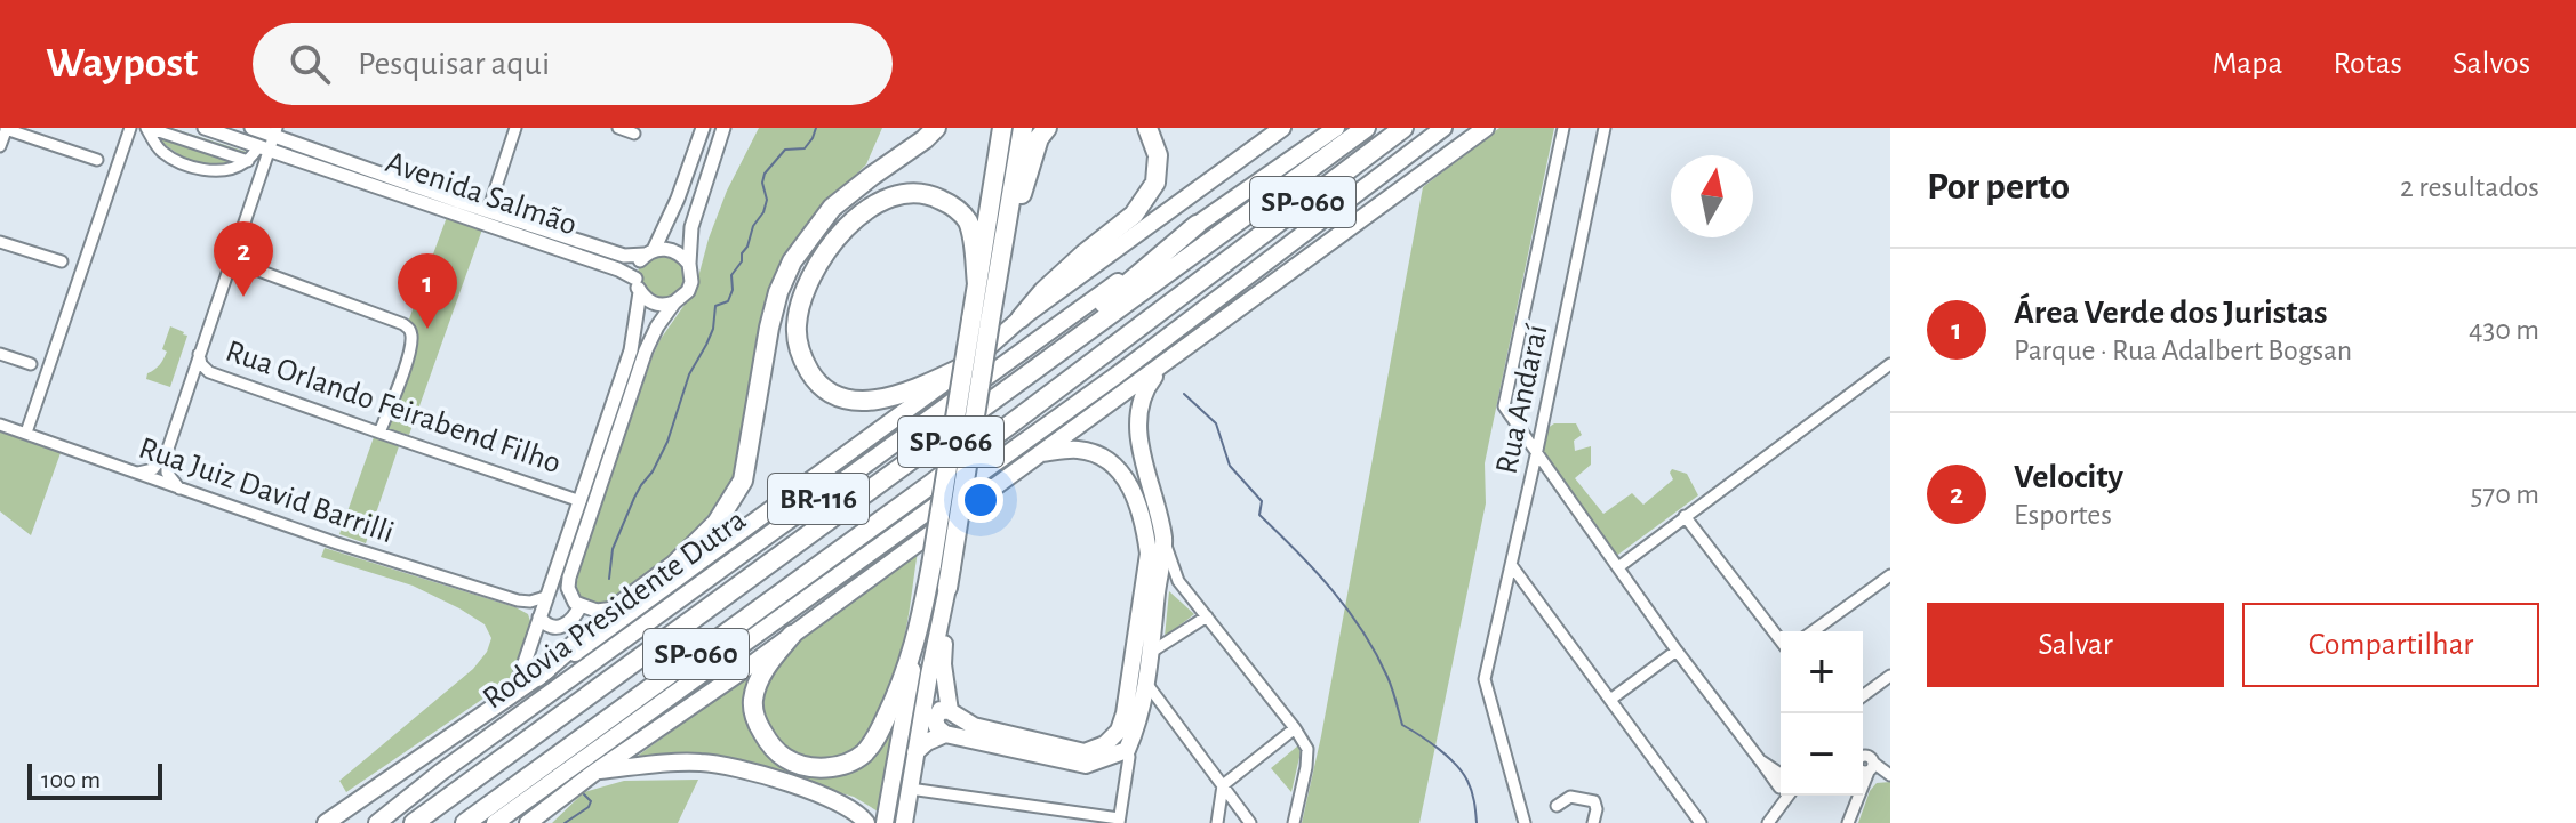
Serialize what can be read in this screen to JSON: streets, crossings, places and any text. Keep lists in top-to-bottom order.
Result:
{
  "streets": {
    "highway": ["SP-060", "SP-066", "Rodovia Presidente Dutra"],
    "main road": ["BR-116"],
    "street": [
      "Avenida Salmão",
      "Rua Andaraí",
      "Rua Orlando Feirabend Filho",
      "Rua Juiz David Barrilli"
    ]
  },
  "scale_bar": "100 m",
  "north": "top",
  "page": {
    "header": "Waypost",
    "search": "Pesquisar aqui",
    "nav": ["Mapa", "Rotas", "Salvos"],
    "heading": ["Por perto", "2 resultados"],
    "pins": ["2", "1"],
    "list": [
      {
        "mark": "1",
        "name": "Área Verde dos Juristas",
        "note": "Parque · Rua Adalbert Bogsan",
        "value": "430 m"
      },
      {
        "mark": "2",
        "name": "Velocity",
        "note": "Esportes",
        "value": "570 m"
      }
    ],
    "buttons": ["Salvar", "Compartilhar"],
    "map_buttons": ["+", "−"],
    "scale": "100 m"
  }
}
